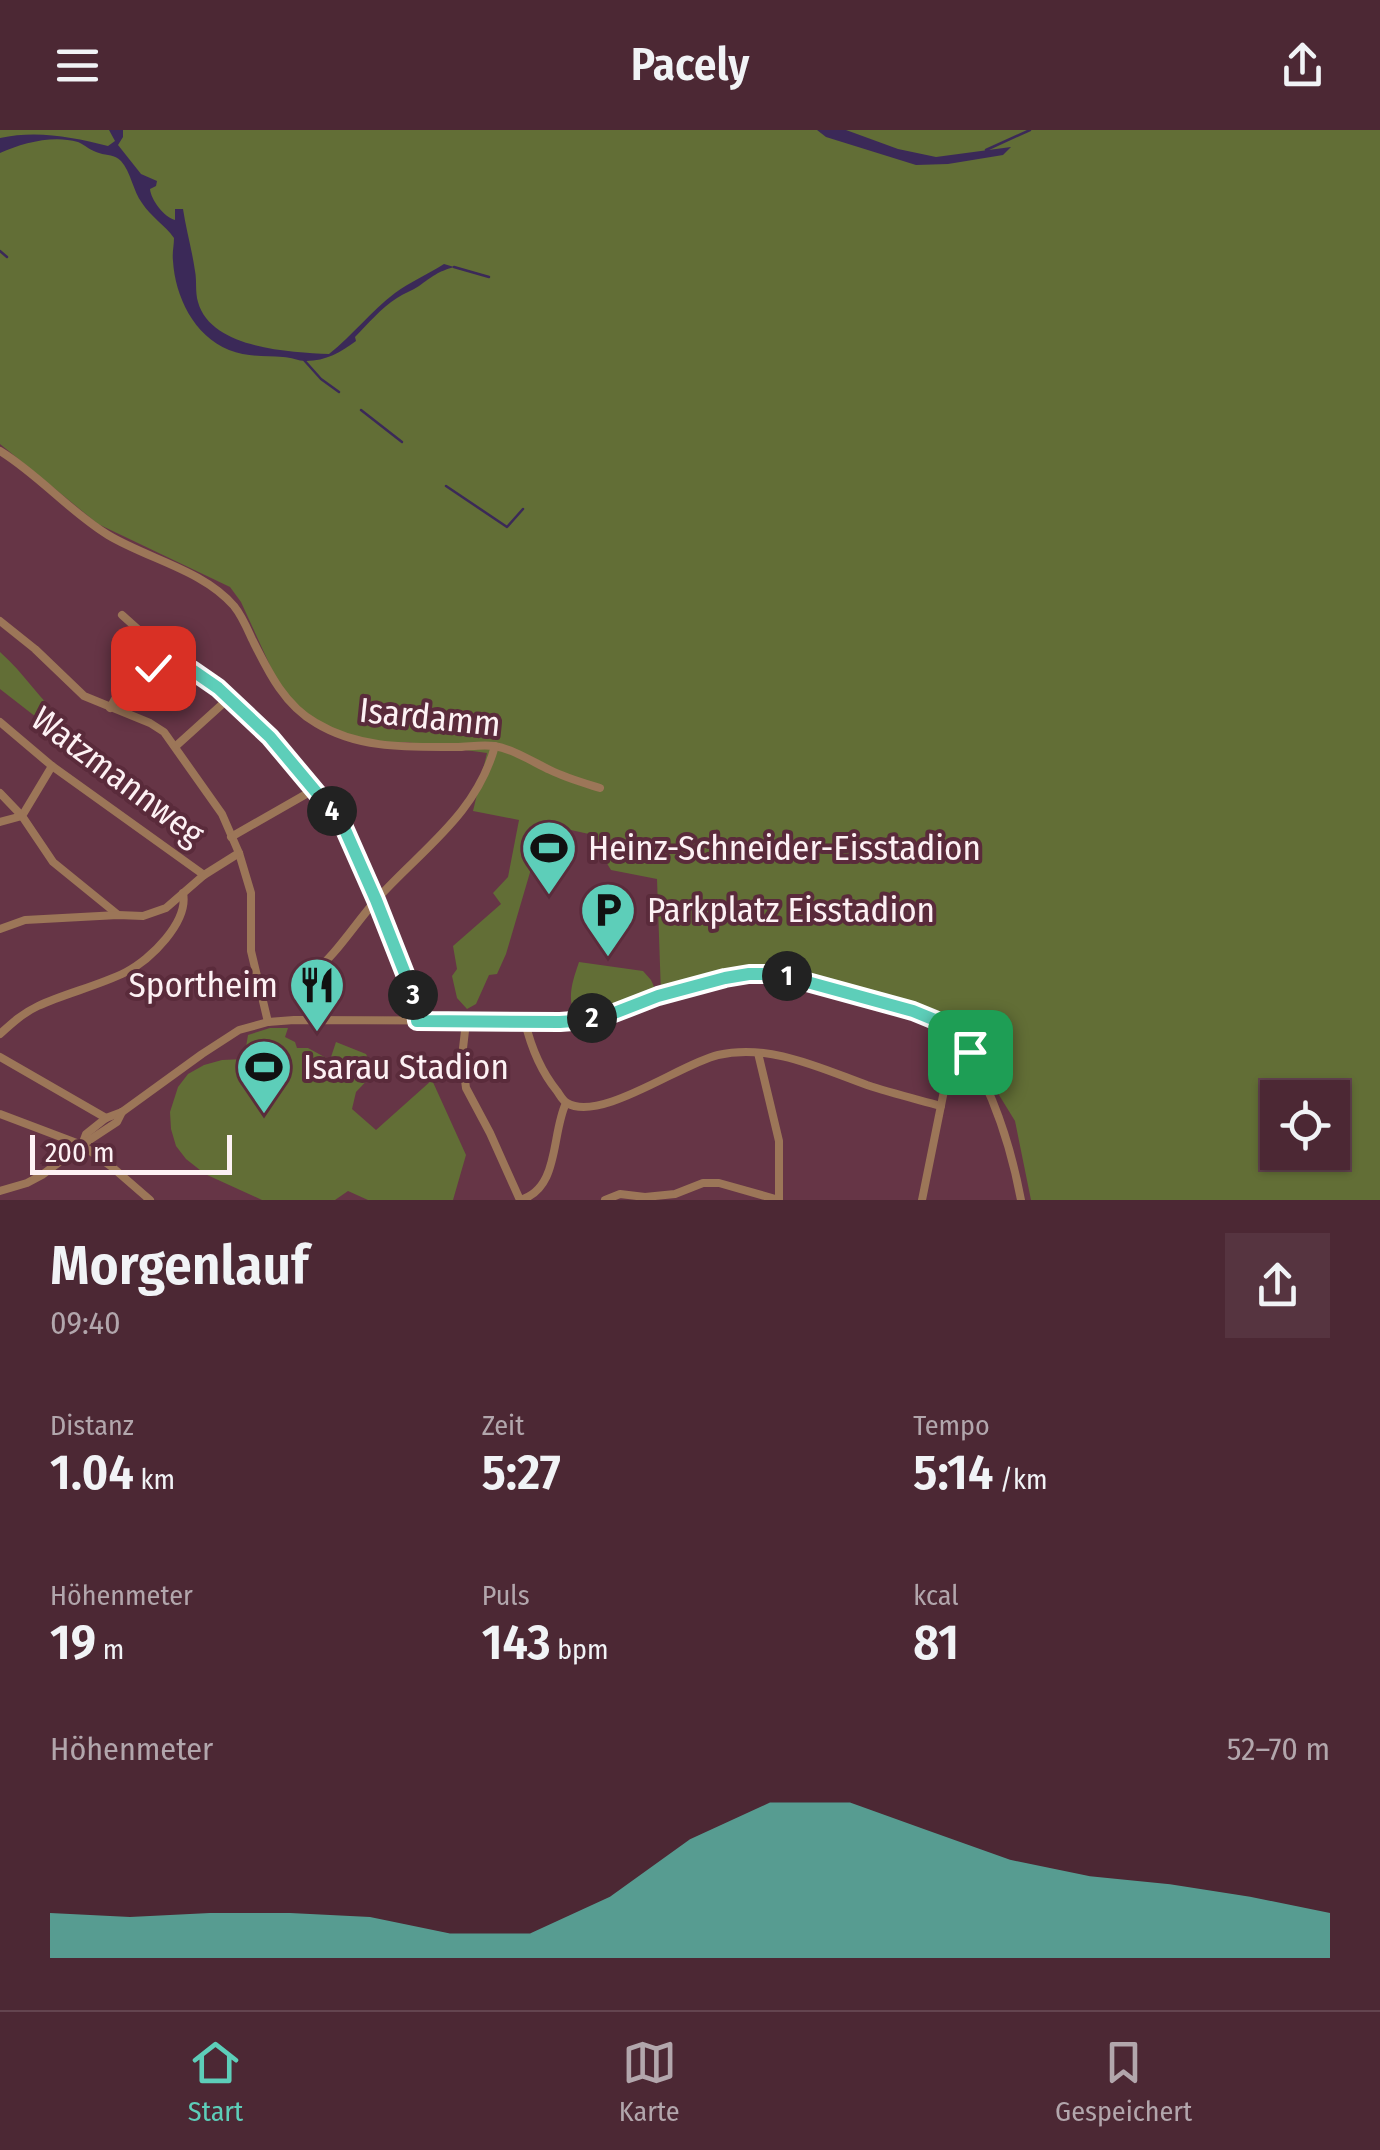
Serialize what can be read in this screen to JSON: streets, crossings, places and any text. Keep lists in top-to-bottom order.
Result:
{
  "streets": {
    "street": ["Isardamm", "Watzmannweg"]
  },
  "places": {
    "sports": ["Heinz-Schneider-Eisstadion", "Isarau Stadion"],
    "parking": ["Parkplatz Eisstadion"],
    "restaurant": ["Sportheim"]
  },
  "scale_bar": "200 m",
  "page": {
    "header": "Pacely",
    "pins": [
      "4",
      "1",
      "3",
      "2"
    ],
    "scale": "200 m",
    "heading": ["Morgenlauf", "09:40"],
    "stats": [
      ["Distanz", "1.04 km"],
      ["Zeit", "5:27"],
      ["Tempo", "5:14 /km"],
      ["Höhenmeter", "19 m"],
      ["Puls", "143 bpm"],
      ["kcal", "81"]
    ],
    "chart": ["Höhenmeter", "52–70 m"],
    "tabs": ["Start", "Karte", "Gespeichert"]
  }
}
